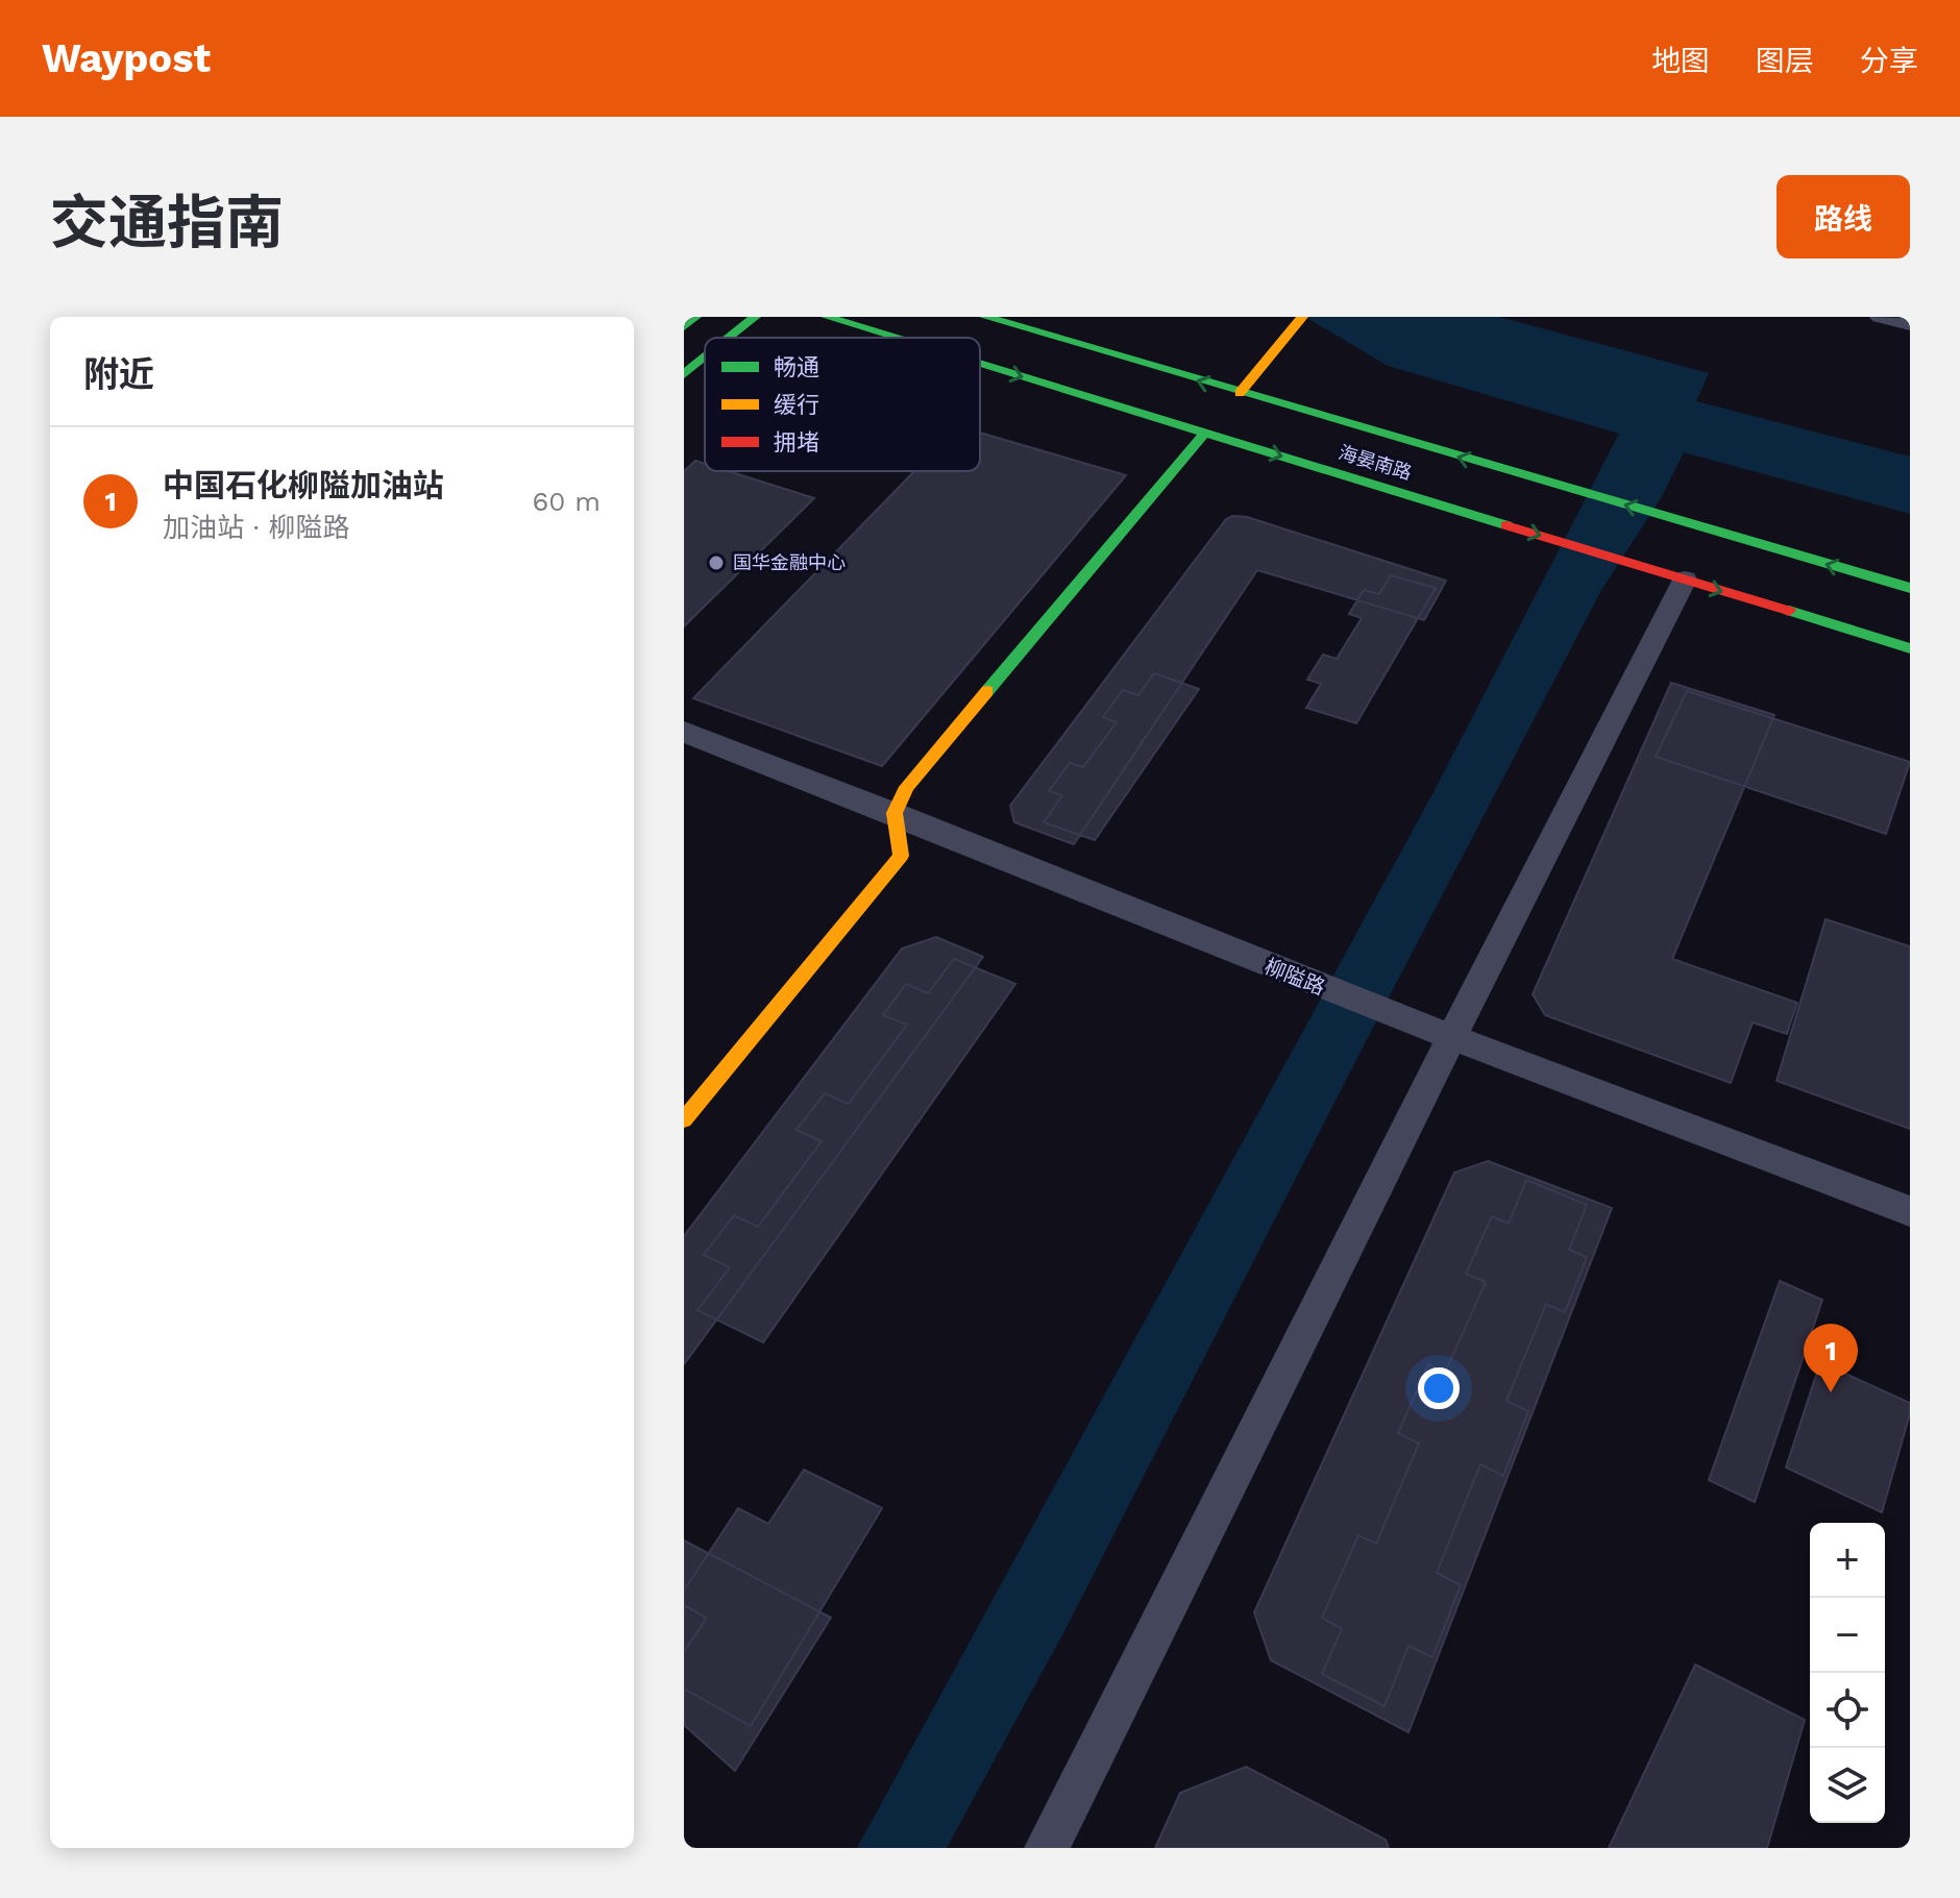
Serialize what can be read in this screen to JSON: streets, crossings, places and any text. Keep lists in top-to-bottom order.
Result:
{
  "streets": {
    "main road": ["海晏南路"],
    "street": ["柳隘路"]
  },
  "places": ["国华金融中心"],
  "legend": ["畅通", "缓行", "拥堵"],
  "page": {
    "header": "Waypost",
    "nav": ["地图", "图层", "分享"],
    "title": "交通指南",
    "buttons": "路线",
    "heading": "附近",
    "list": [
      {
        "mark": "1",
        "name": "中国石化柳隘加油站",
        "note": "加油站 · 柳隘路",
        "value": "60 m"
      }
    ],
    "pins": "1",
    "map_buttons": ["+", "−"]
  }
}
